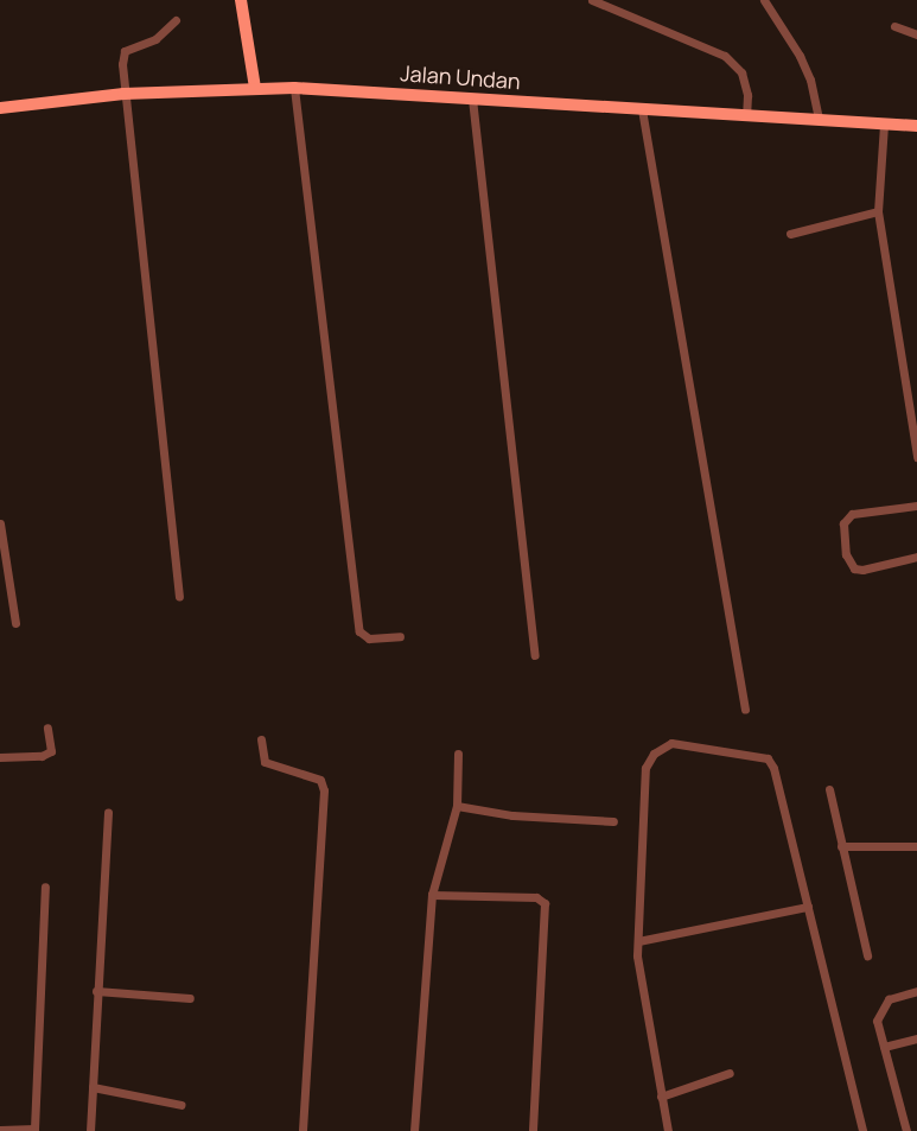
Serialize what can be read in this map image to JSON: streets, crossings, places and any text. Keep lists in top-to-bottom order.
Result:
{
  "streets": {
    "street": ["Jalan Undan"]
  }
}
